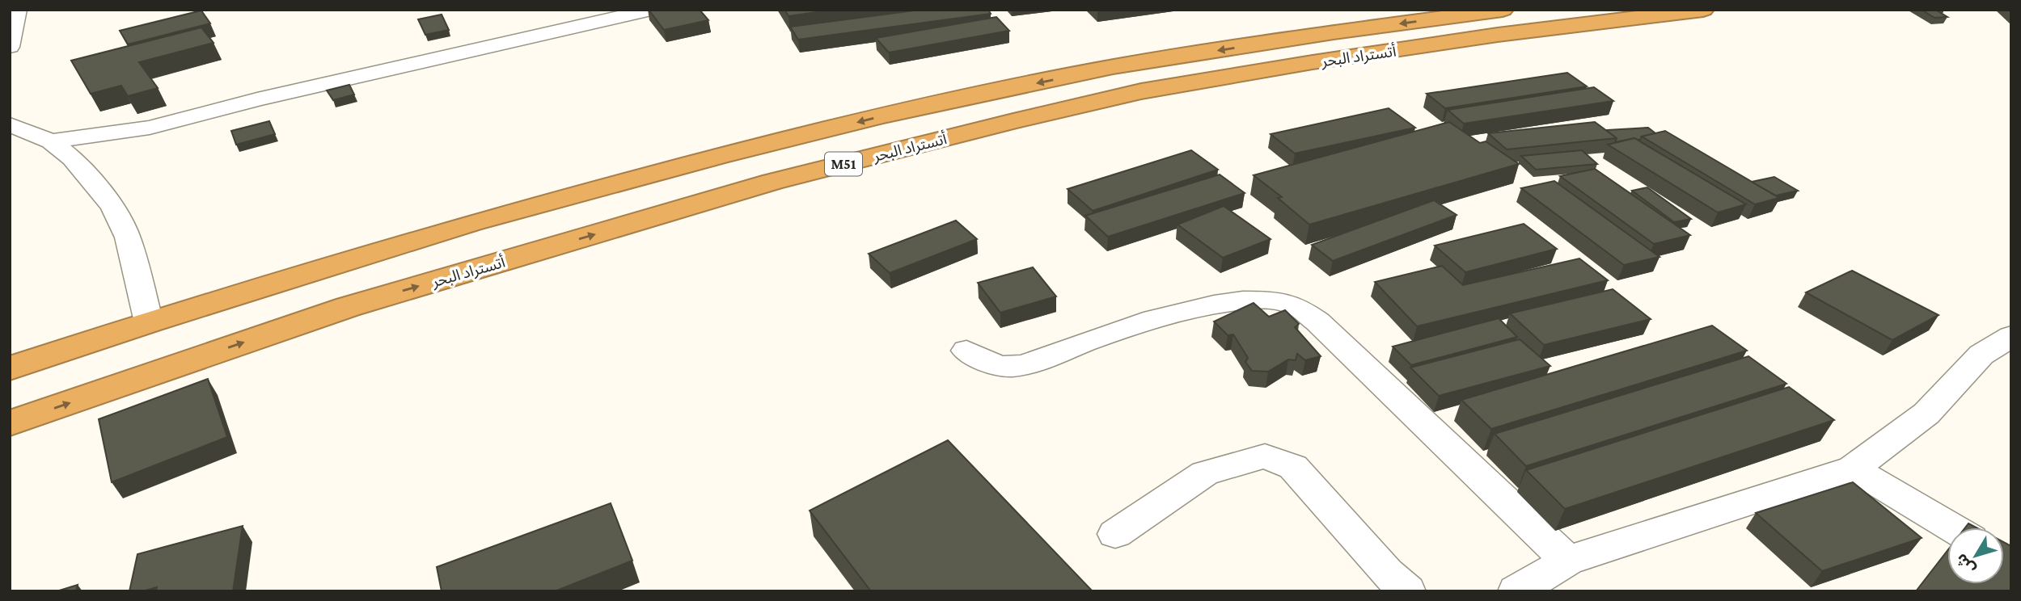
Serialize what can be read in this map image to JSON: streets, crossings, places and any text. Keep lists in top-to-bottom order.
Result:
{
  "streets": {
    "highway": ["أتستراد البحر", "M51"]
  },
  "north": "bottom left"
}
